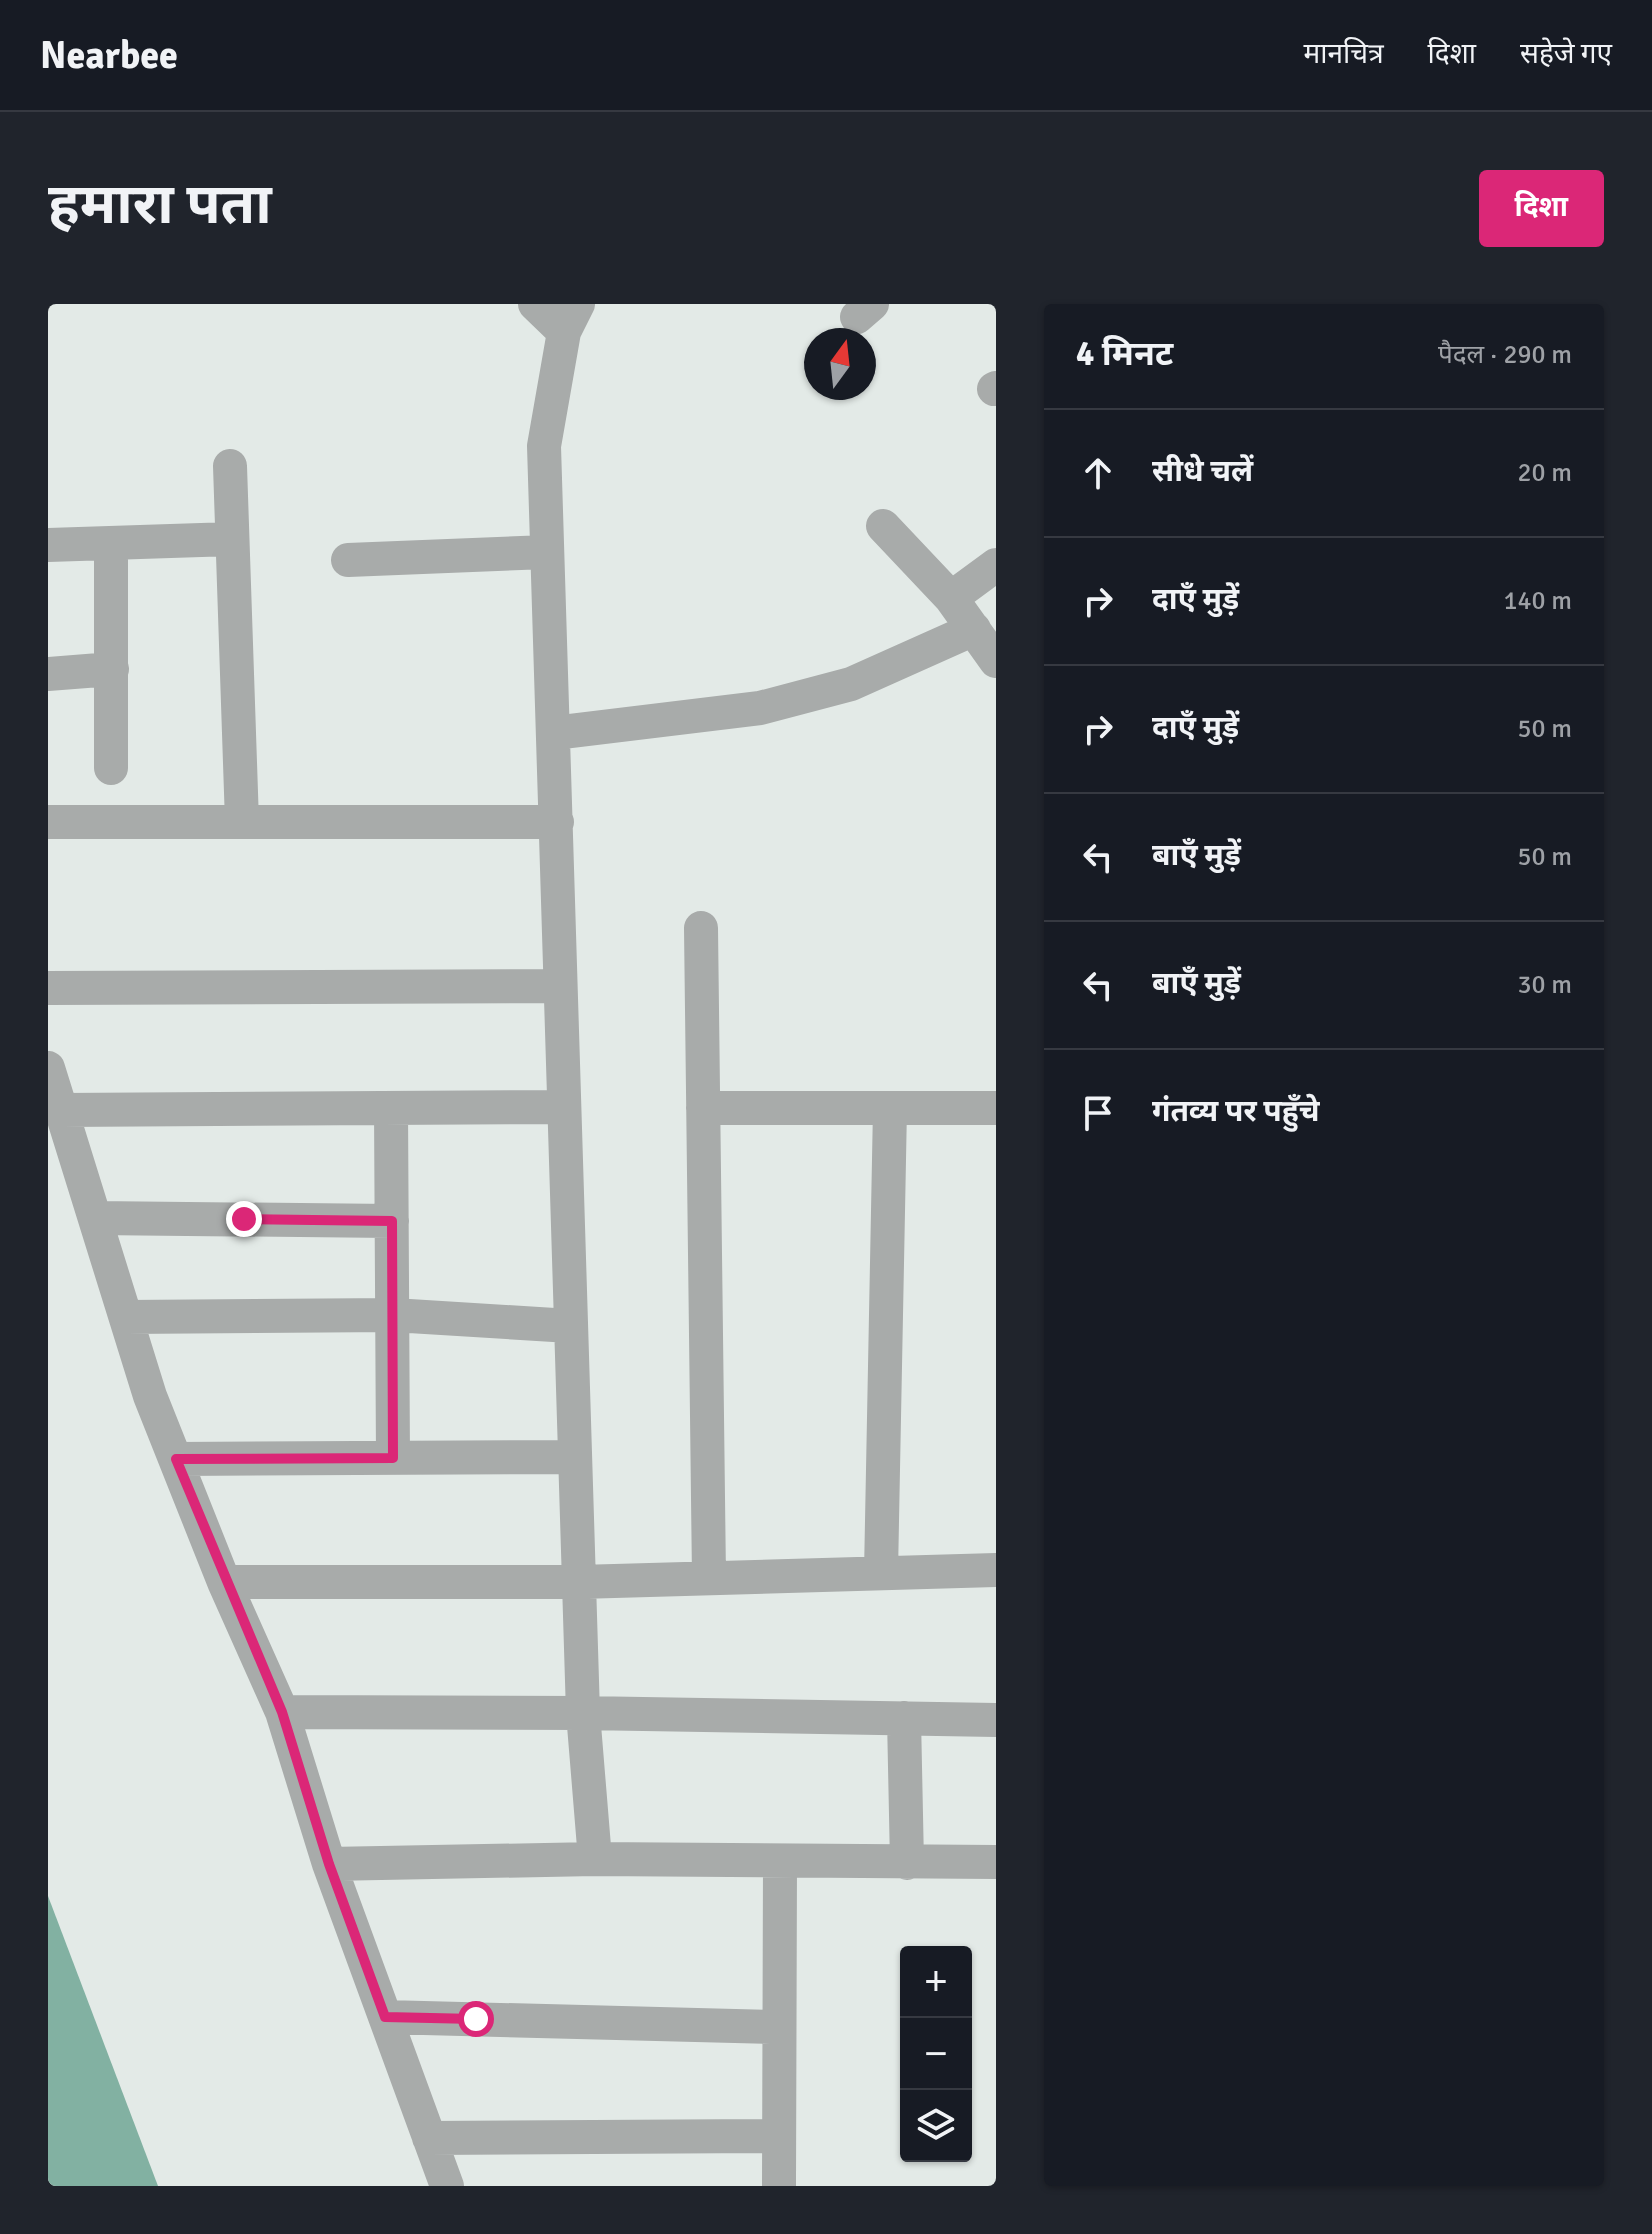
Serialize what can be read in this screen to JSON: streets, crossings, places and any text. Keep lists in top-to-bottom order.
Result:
{
  "north": "top",
  "page": {
    "header": "Nearbee",
    "nav": ["मानचित्र", "दिशा", "सहेजे गए"],
    "title": "हमारा पता",
    "buttons": "दिशा",
    "heading": ["4 मिनट", "पैदल · 290 m"],
    "list": [
      ["सीधे चलें", "20 m"],
      ["दाएँ मुड़ें", "140 m"],
      ["दाएँ मुड़ें", "50 m"],
      ["बाएँ मुड़ें", "50 m"],
      ["बाएँ मुड़ें", "30 m"],
      "गंतव्य पर पहुँचे"
    ],
    "map_buttons": ["+", "−"]
  }
}
